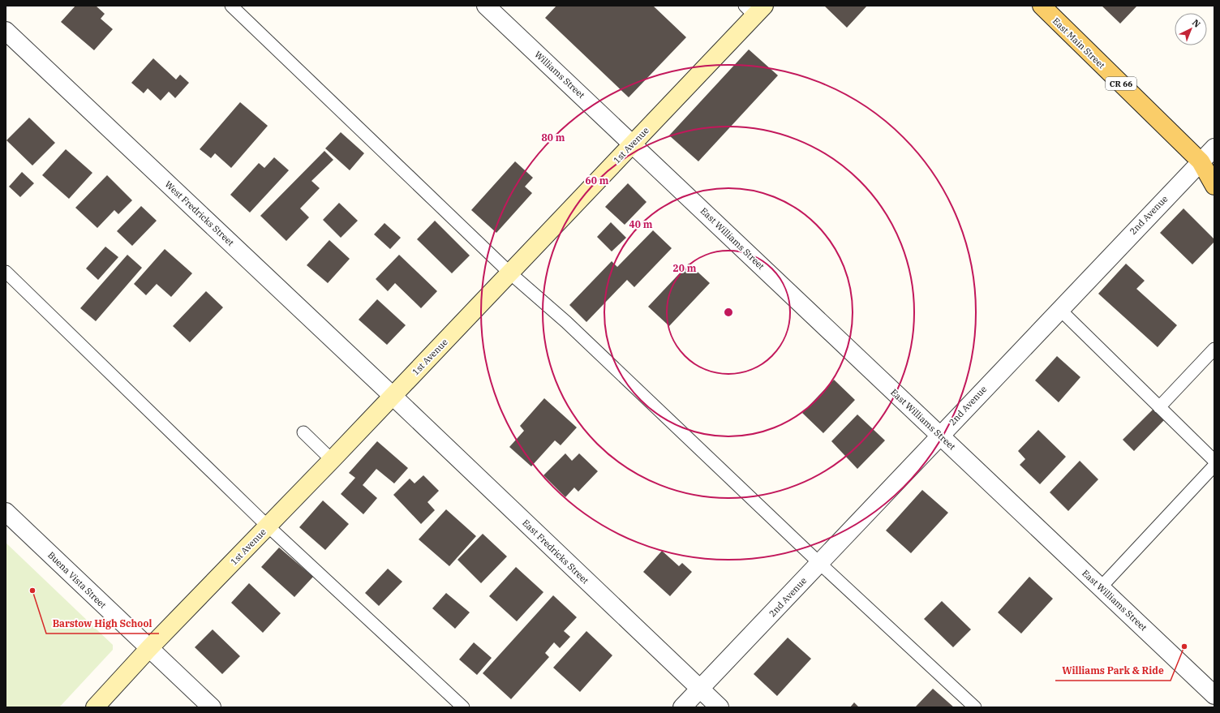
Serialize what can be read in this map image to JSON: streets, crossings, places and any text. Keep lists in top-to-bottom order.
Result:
{
  "streets": {
    "main road": ["East Main Street", "CR 66"],
    "street": [
      "Williams Street",
      "1st Avenue",
      "West Fredricks Street",
      "2nd Avenue",
      "East Williams Street",
      "East Fredricks Street",
      "Buena Vista Street"
    ]
  },
  "crossings": [
    ["East Main Street", "2nd Avenue"],
    ["Williams Street", "1st Avenue"],
    ["Williams Street", "East Williams Street"],
    ["1st Avenue", "West Fredricks Street"],
    ["1st Avenue", "East Williams Street"],
    ["1st Avenue", "East Fredricks Street"],
    ["1st Avenue", "Buena Vista Street"],
    ["West Fredricks Street", "East Fredricks Street"],
    ["2nd Avenue", "East Williams Street"],
    ["2nd Avenue", "East Fredricks Street"]
  ],
  "places": ["Barstow High School", "Williams Park & Ride"],
  "north": "top right",
  "rings": [
    "80 m",
    "60 m",
    "40 m",
    "20 m"
  ]
}
